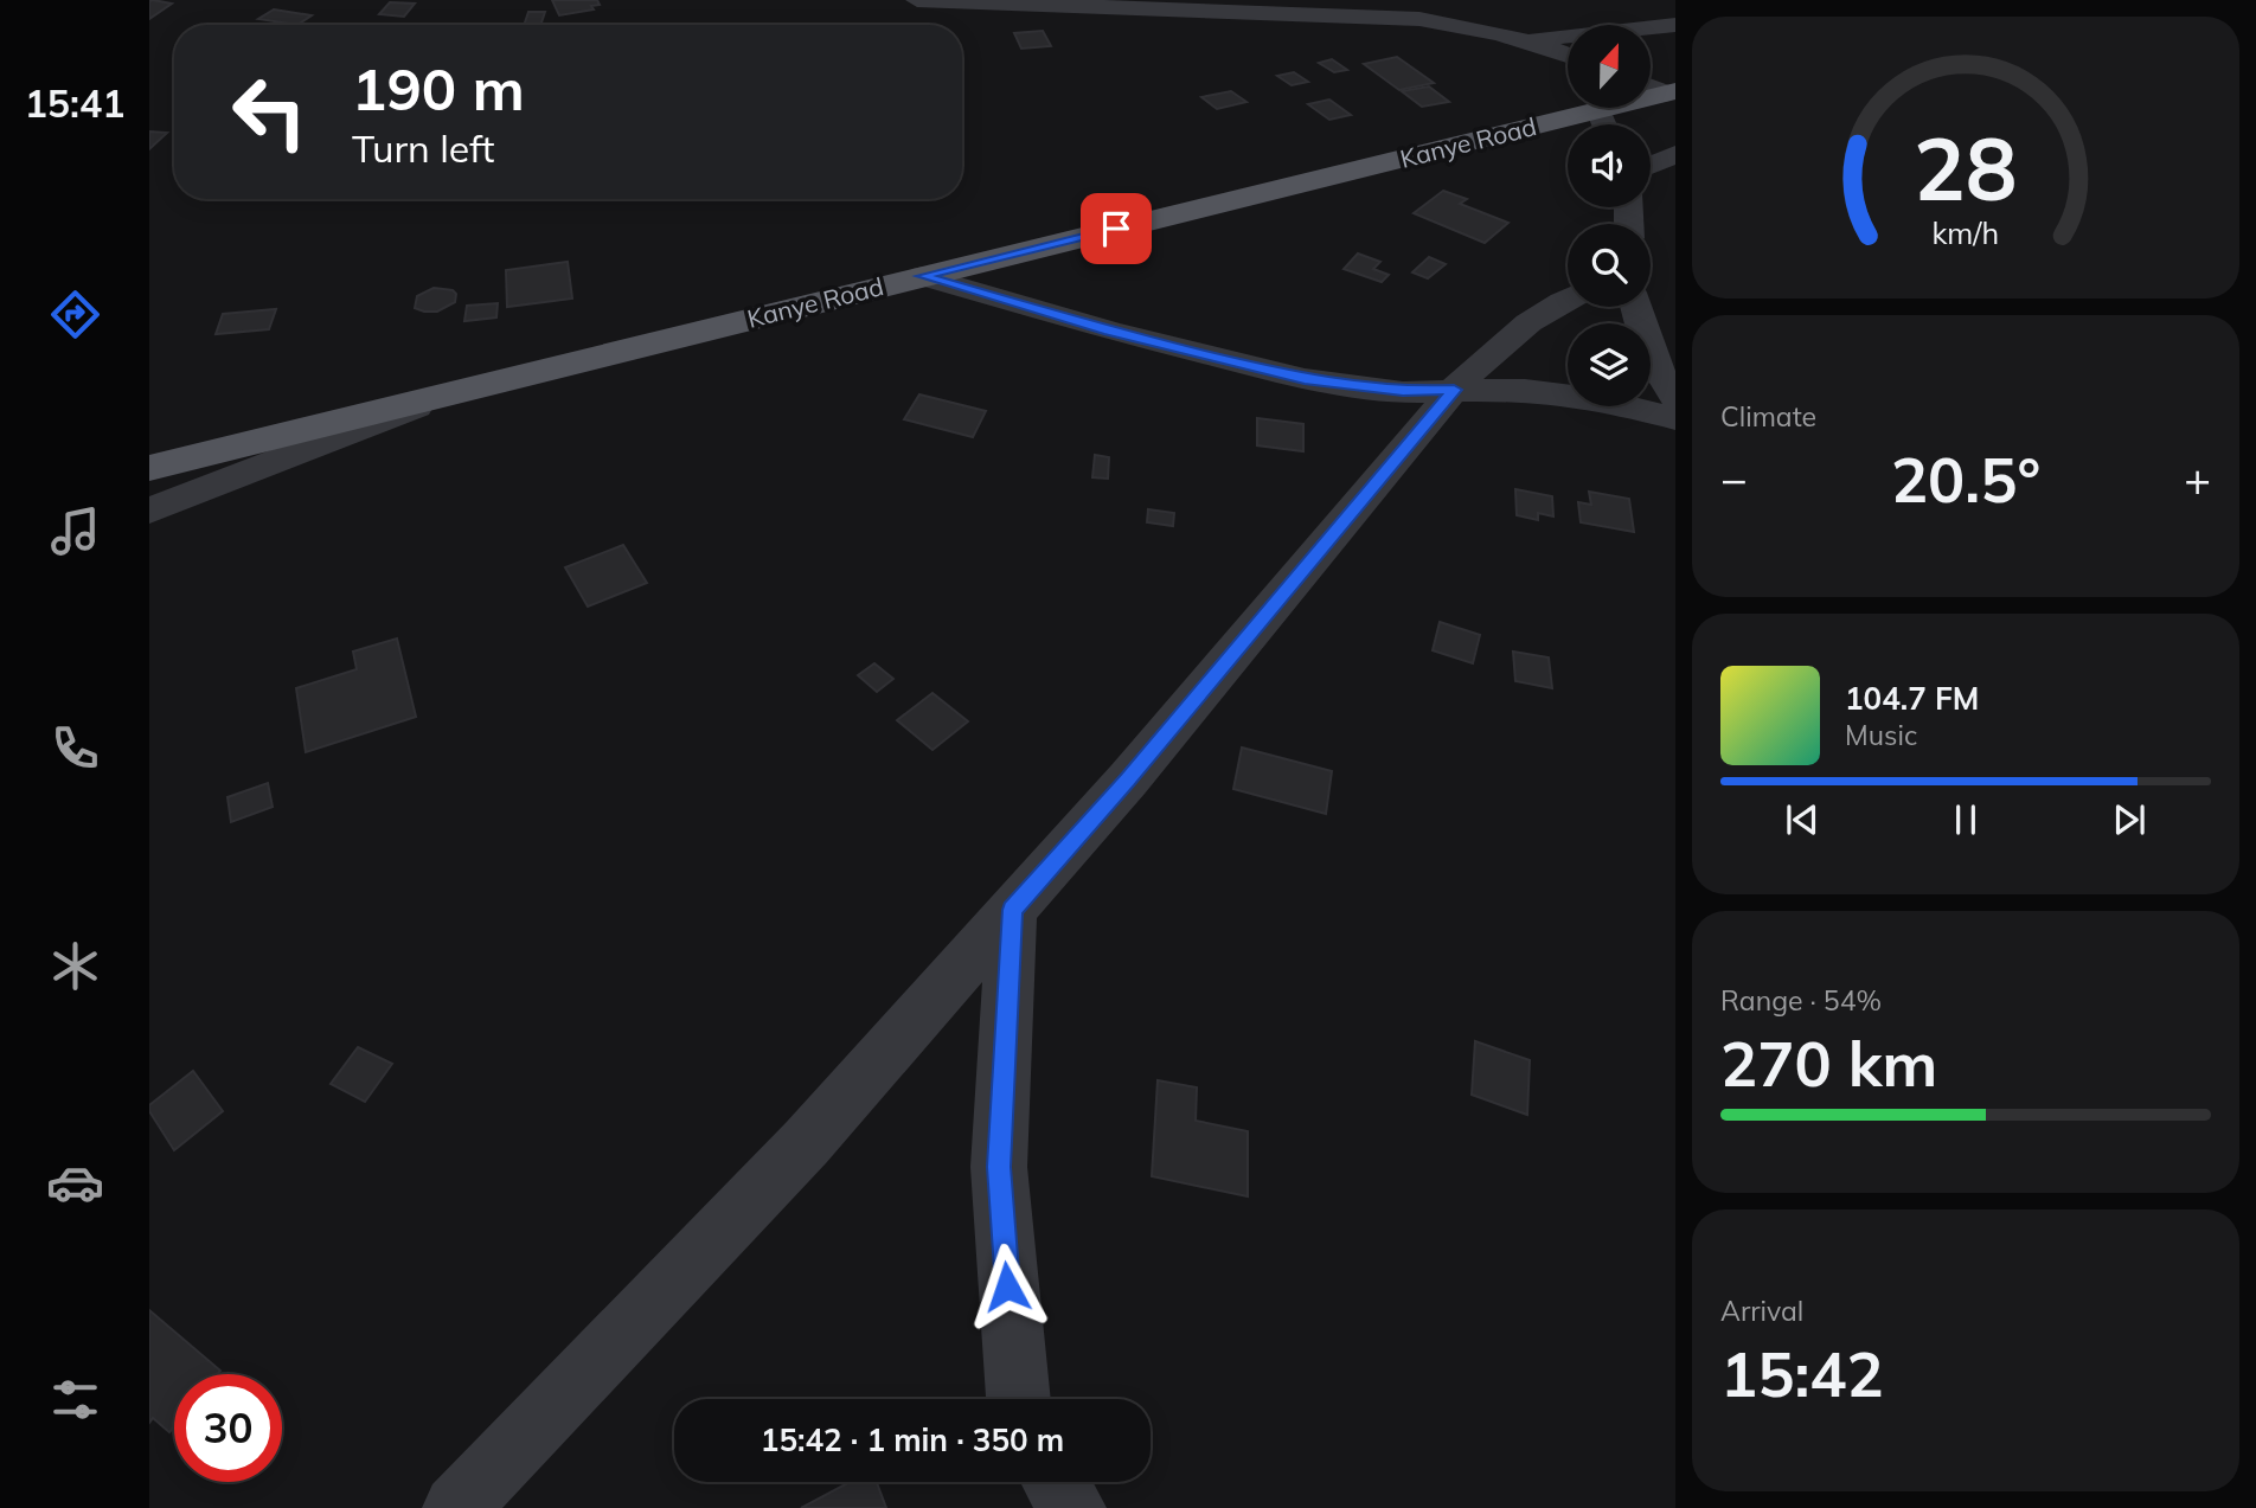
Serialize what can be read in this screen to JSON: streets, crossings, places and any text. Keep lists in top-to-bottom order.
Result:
{
  "streets": {
    "main road": ["Kanye Road"]
  },
  "north": "top",
  "page": {
    "tabs": "15:41",
    "turn": ["190 m", "Turn left"],
    "tile": [
      "Climate",
      ["Range · 54%", "270 km"],
      ["Arrival", "15:42"]
    ],
    "heat": ["−", "20.5°", "+"],
    "song": ["104.7 FM", "Music"],
    "limit": "30",
    "trip": "15:42 · 1 min · 350 m",
    "gauge": ["28", "km/h"]
  }
}
